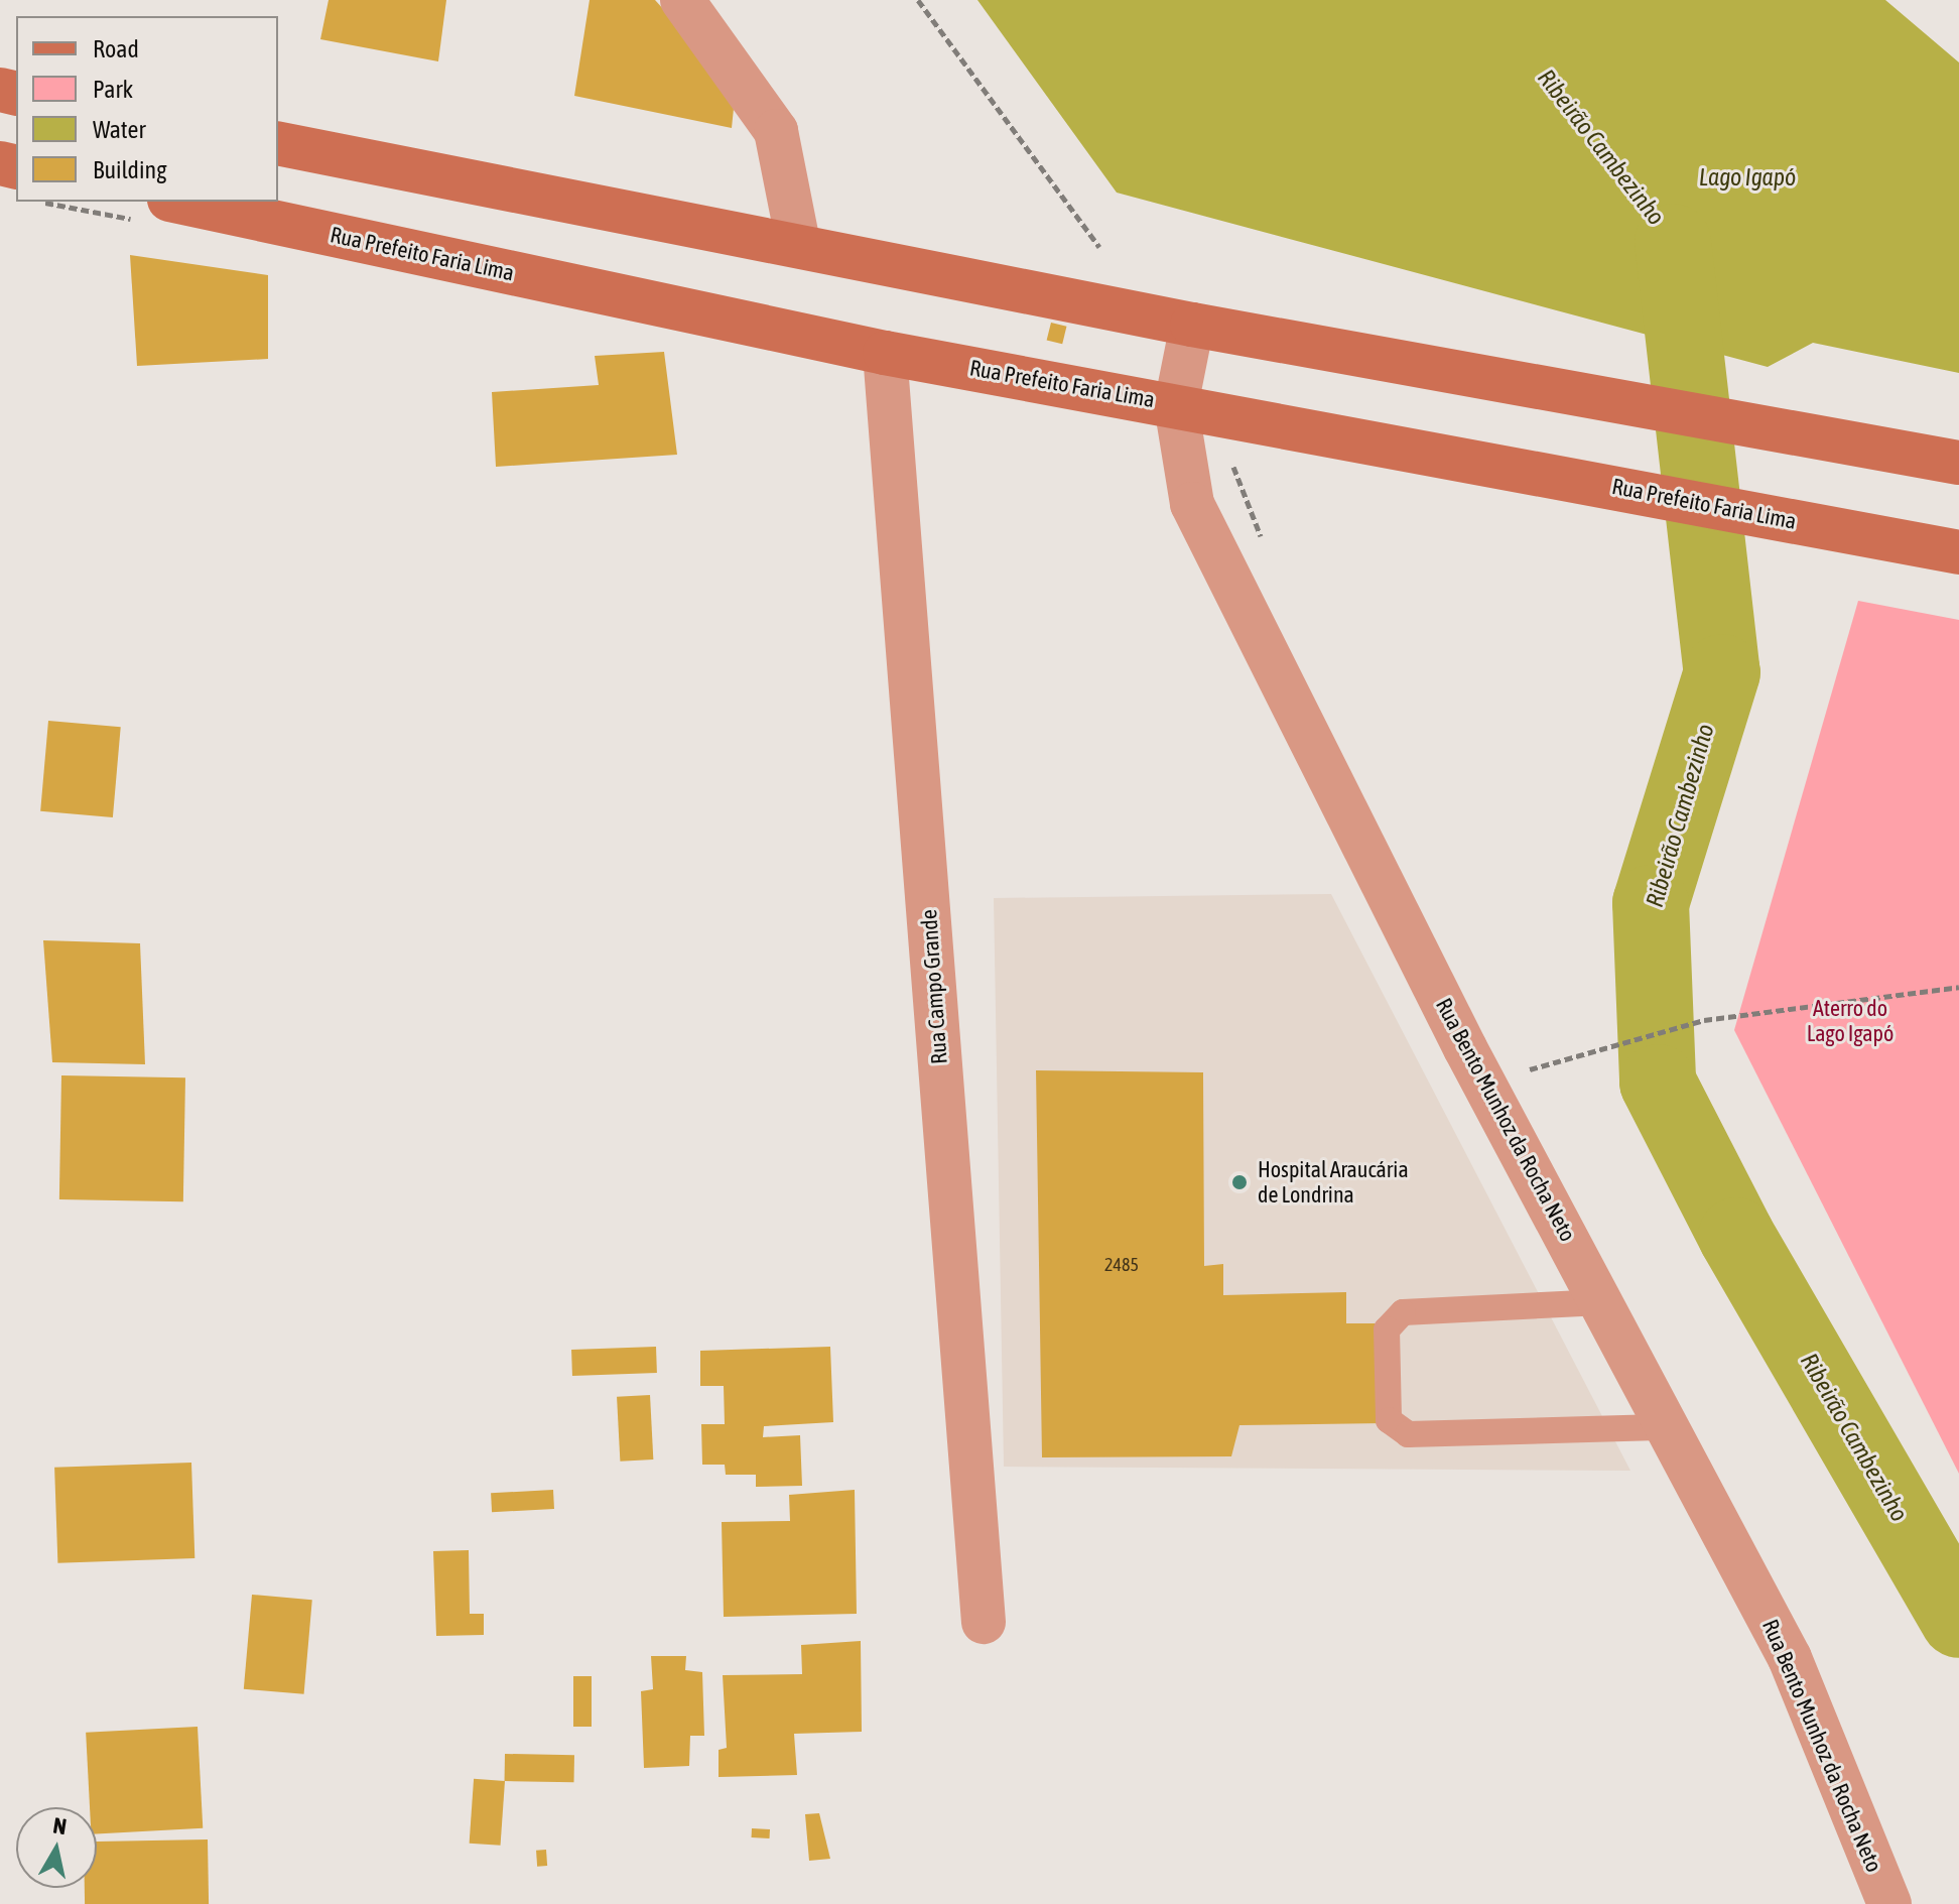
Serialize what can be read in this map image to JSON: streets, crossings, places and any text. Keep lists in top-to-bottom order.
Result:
{
  "streets": {
    "main road": ["Rua Prefeito Faria Lima"],
    "street": ["Rua Campo Grande", "Rua Bento Munhoz da Rocha Neto"]
  },
  "crossings": [
    ["Rua Prefeito Faria Lima", "Rua Campo Grande"],
    ["Rua Prefeito Faria Lima", "Rua Bento Munhoz da Rocha Neto"]
  ],
  "water": ["Ribeirão Cambezinho", "Lago Igapó"],
  "parks": ["Aterro do Lago Igapó"],
  "places": ["Hospital Araucária de Londrina"],
  "house_numbers": ["2485"],
  "legend": [
    "Road",
    "Park",
    "Water",
    "Building"
  ],
  "north": "top"
}
